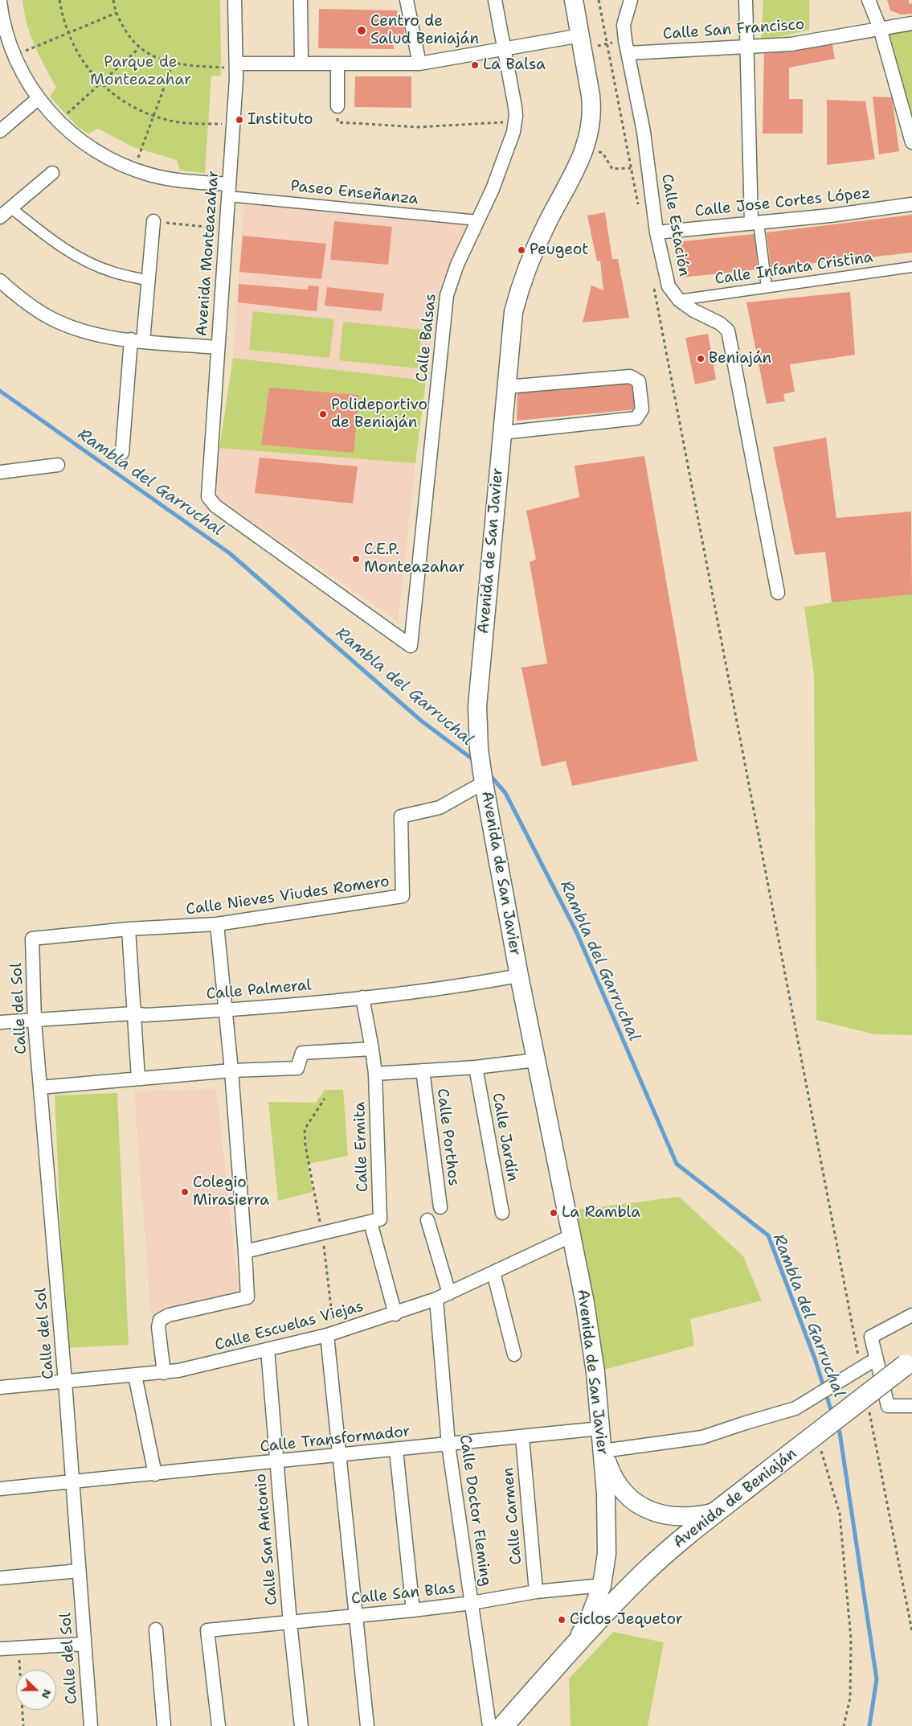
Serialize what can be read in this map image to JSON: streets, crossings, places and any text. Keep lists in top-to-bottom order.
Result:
{
  "streets": {
    "main road": ["Avenida de San Javier", "Avenida de Beniaján"],
    "street": [
      "Calle San Francisco",
      "Paseo Enseñanza",
      "Calle Jose Cortes López",
      "Calle Estación",
      "Avenida Monteazahar",
      "Calle Infanta Cristina",
      "Calle Balsas",
      "Calle Nieves Viudes Romero",
      "Calle Palmeral",
      "Calle del Sol",
      "Calle Porthos",
      "Calle Jardín",
      "Calle Ermita",
      "Calle Escuelas Viejas",
      "Calle Transformador",
      "Calle Doctor Fleming",
      "Calle Carmen",
      "Calle San Antonio",
      "Calle San Blas"
    ]
  },
  "crossings": [
    ["Calle San Francisco", "Calle Estación"],
    ["Paseo Enseñanza", "Avenida Monteazahar"],
    ["Paseo Enseñanza", "Calle Balsas"],
    ["Calle Jose Cortes López", "Calle Estación"],
    ["Calle Estación", "Calle Infanta Cristina"],
    ["Avenida Monteazahar", "Calle Balsas"],
    ["Avenida de San Javier", "Calle Nieves Viudes Romero"],
    ["Avenida de San Javier", "Calle Palmeral"],
    ["Avenida de San Javier", "Calle Escuelas Viejas"],
    ["Avenida de San Javier", "Calle Transformador"],
    ["Avenida de San Javier", "Avenida de Beniaján"],
    ["Avenida de San Javier", "Calle San Blas"],
    ["Calle Nieves Viudes Romero", "Calle del Sol"],
    ["Calle Palmeral", "Calle del Sol"],
    ["Calle Palmeral", "Calle Ermita"],
    ["Calle del Sol", "Calle Escuelas Viejas"],
    ["Calle del Sol", "Calle Transformador"],
    ["Calle Ermita", "Calle Escuelas Viejas"],
    ["Calle Escuelas Viejas", "Calle Doctor Fleming"],
    ["Calle Escuelas Viejas", "Calle San Antonio"],
    ["Calle Transformador", "Calle Doctor Fleming"],
    ["Calle Transformador", "Calle Carmen"],
    ["Calle Transformador", "Calle San Antonio"],
    ["Calle Doctor Fleming", "Calle San Blas"],
    ["Calle Carmen", "Calle San Blas"],
    ["Calle San Antonio", "Calle San Blas"]
  ],
  "water": ["Rambla del Garruchal"],
  "parks": ["Parque de Monteazahar"],
  "places": [
    "Centro de Salud Beniaján",
    "La Balsa",
    "Instituto",
    "Peugeot",
    "Beniaján",
    "Polideportivo de Beniaján",
    "C.E.P. Monteazahar",
    "Colegio Mirasierra",
    "La Rambla",
    "Ciclos Jequetor"
  ],
  "north": "right"
}
